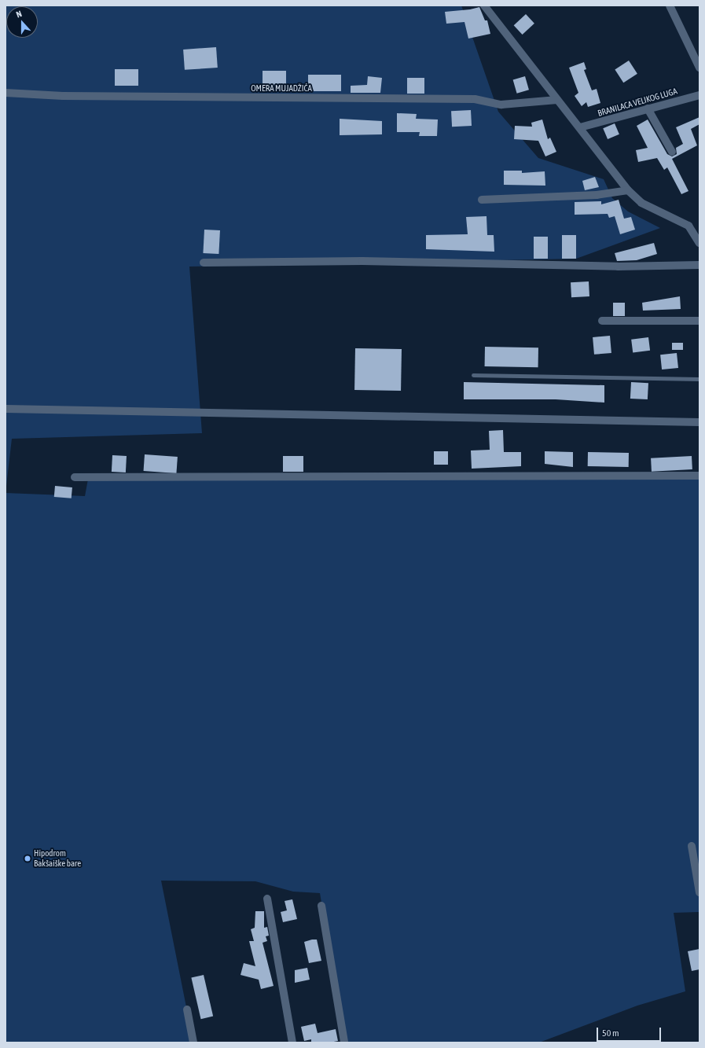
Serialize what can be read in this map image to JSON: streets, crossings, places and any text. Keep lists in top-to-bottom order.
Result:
{
  "streets": {
    "street": ["OMERA MUJADŽIĆA", "BRANILACA VELIKOG LUGA"]
  },
  "places": ["Hipodrom Bakšaiške bare"],
  "scale_bar": "50 m",
  "north": "top"
}
